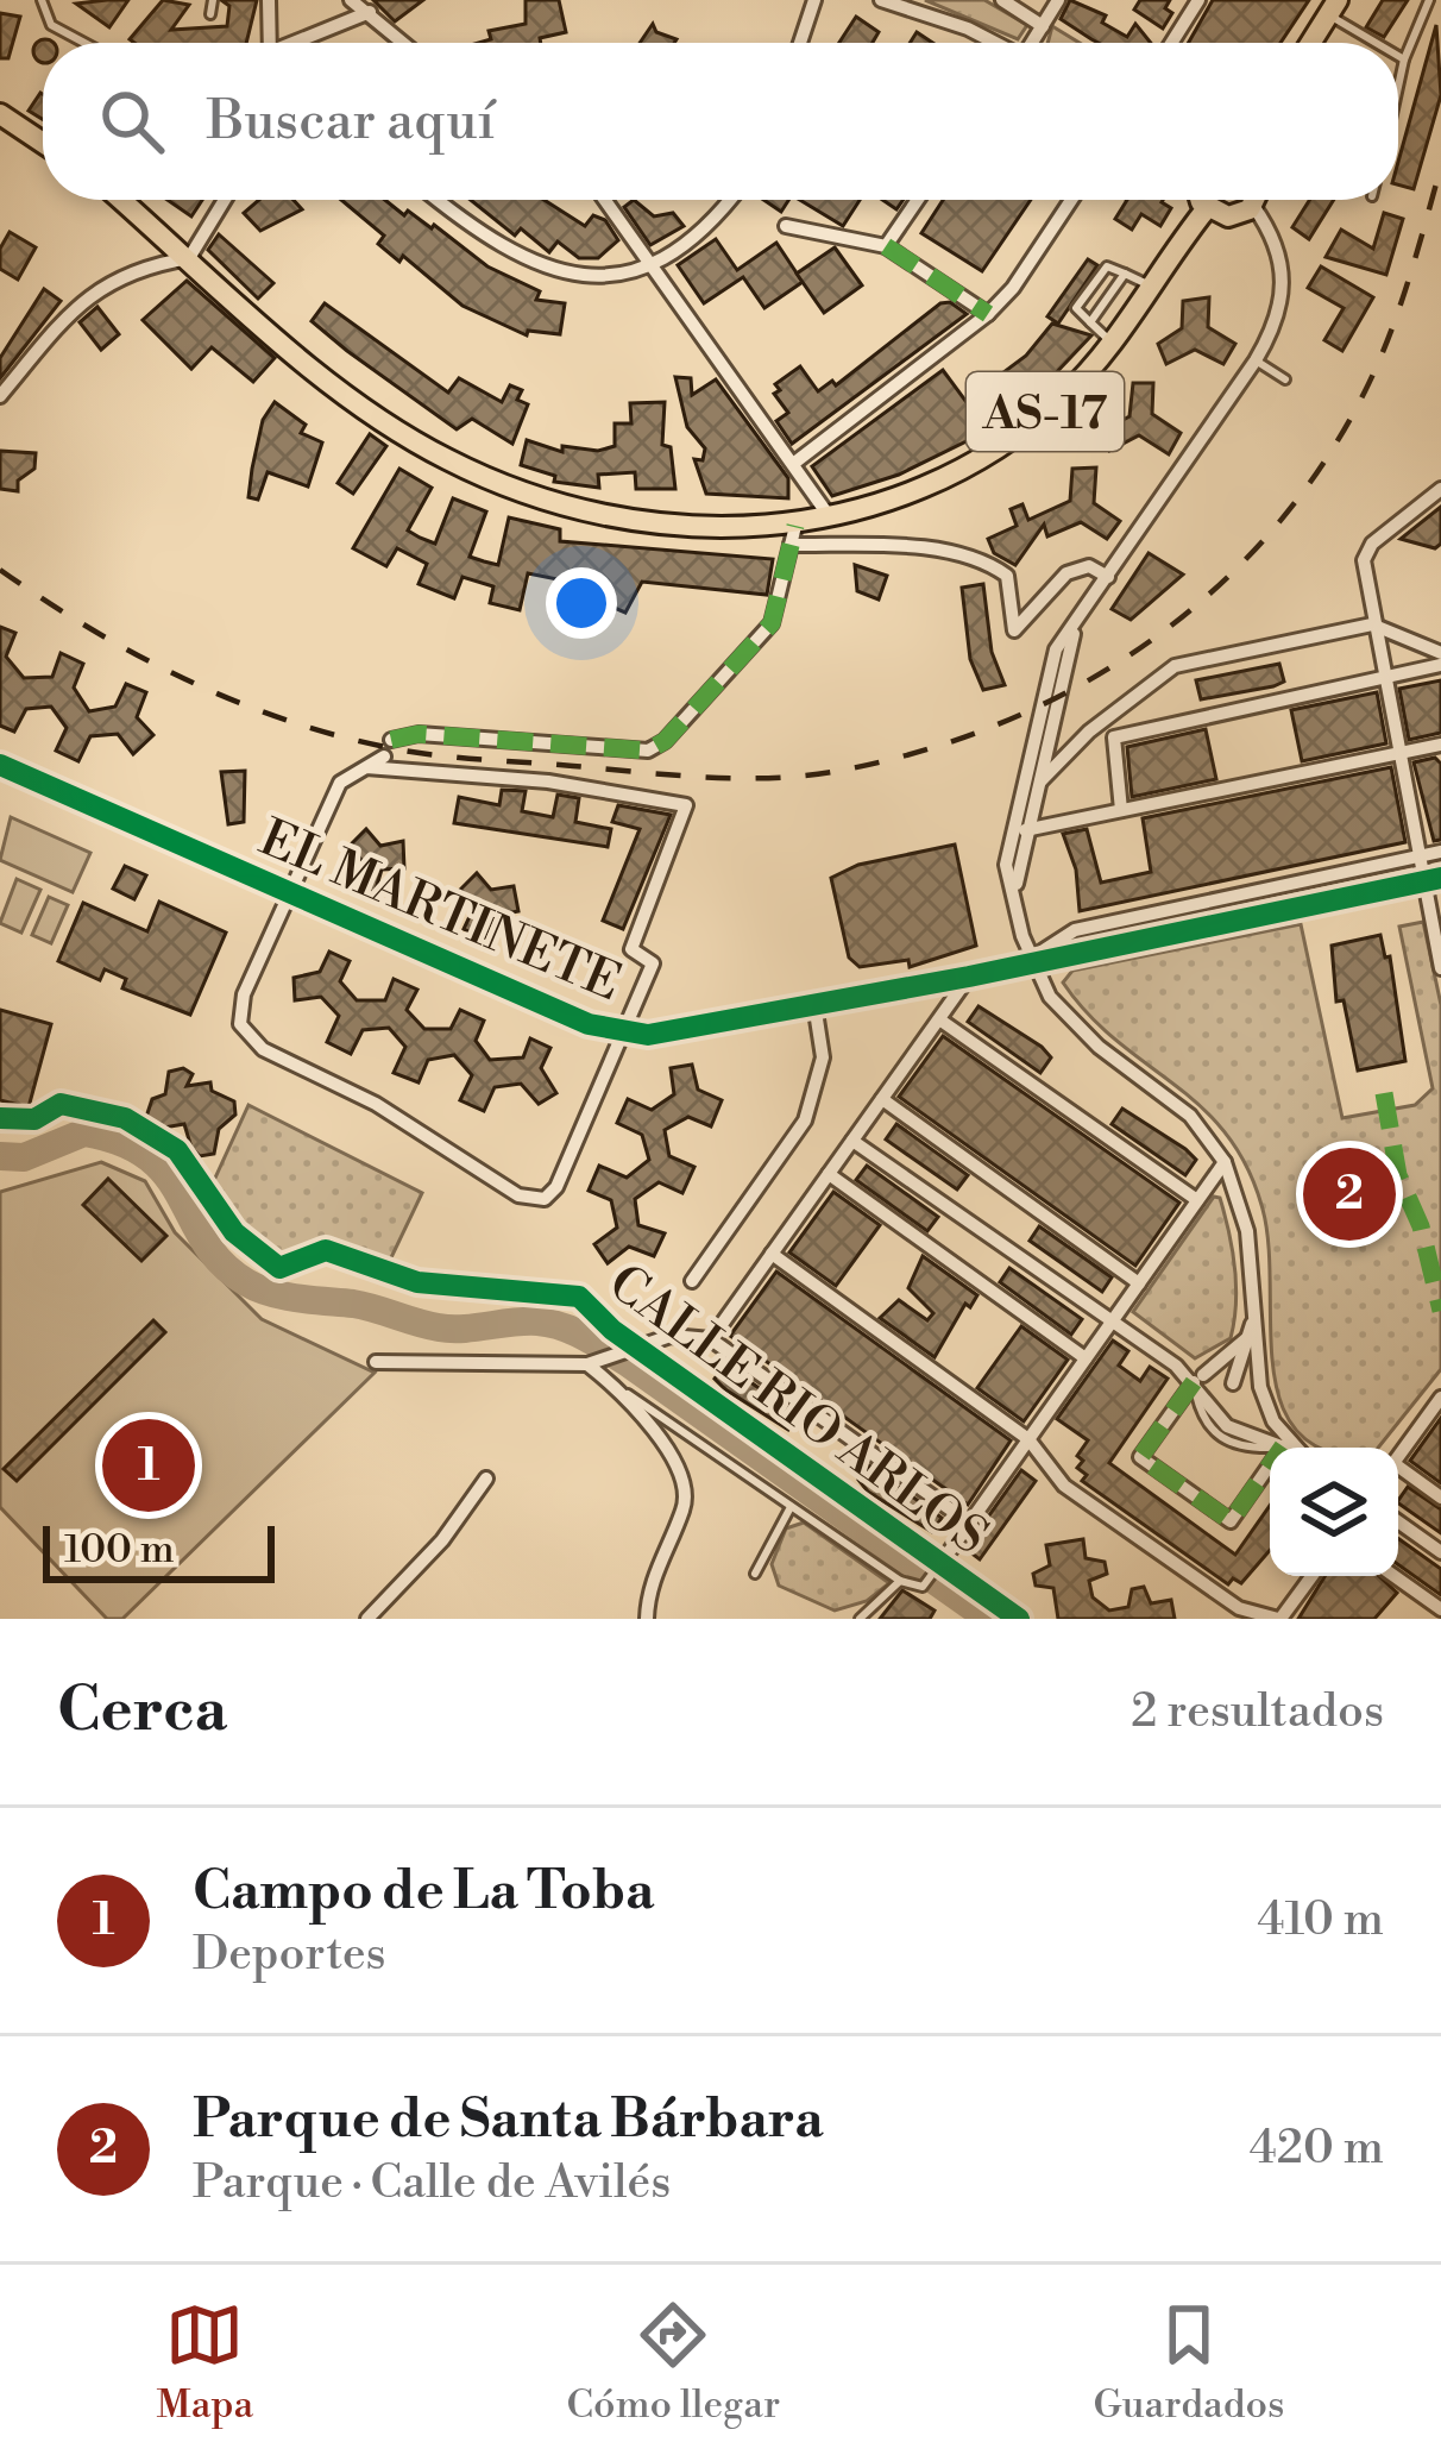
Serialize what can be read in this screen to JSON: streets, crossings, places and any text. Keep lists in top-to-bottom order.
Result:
{
  "streets": {
    "main road": ["AS-17"],
    "street": ["EL MARTINETE"],
    "cycle path": ["CALLE RIO ARLOS"]
  },
  "scale_bar": "100 m",
  "page": {
    "search": "Buscar aquí",
    "pins": ["2", "1"],
    "scale": "100 m",
    "heading": ["Cerca", "2 resultados"],
    "list": [
      {
        "mark": "1",
        "name": "Campo de La Toba",
        "note": "Deportes",
        "value": "410 m"
      },
      {
        "mark": "2",
        "name": "Parque de Santa Bárbara",
        "note": "Parque · Calle de Avilés",
        "value": "420 m"
      }
    ],
    "nav": ["Mapa", "Cómo llegar", "Guardados"]
  }
}
